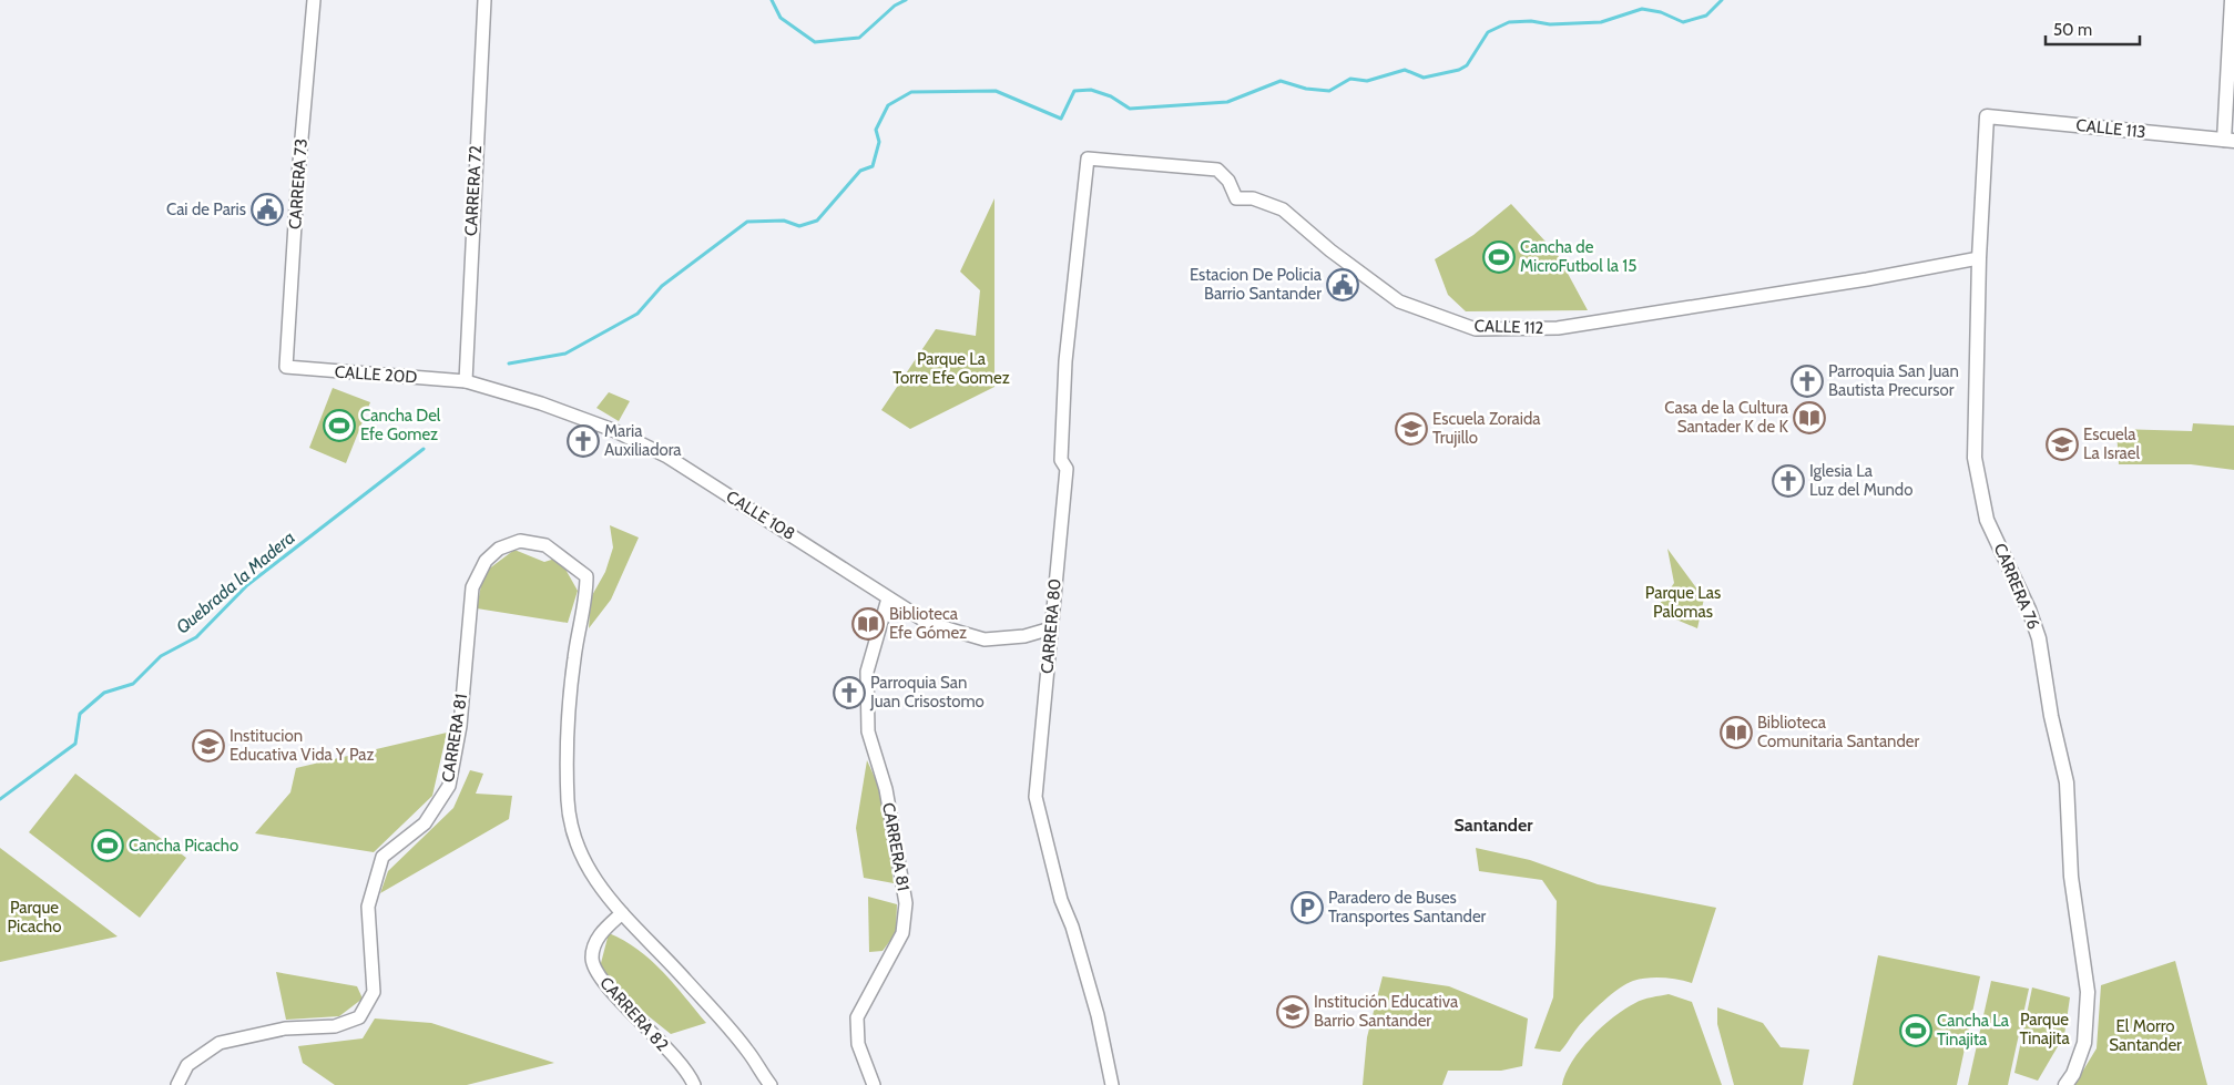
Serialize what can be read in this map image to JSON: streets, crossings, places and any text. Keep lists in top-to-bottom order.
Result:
{
  "streets": {
    "main road": ["CALLE 113", "CARRERA 76"],
    "street": [
      "CARRERA 73",
      "CARRERA 72",
      "CALLE 112",
      "CALLE 20D",
      "CALLE 108",
      "CARRERA 80",
      "CARRERA 81",
      "CARRERA 82"
    ]
  },
  "crossings": [
    ["CALLE 113", "CARRERA 76"],
    ["CARRERA 73", "CALLE 20D"],
    ["CARRERA 72", "CALLE 20D"],
    ["CARRERA 72", "CALLE 108"],
    ["CALLE 112", "CARRERA 76"],
    ["CALLE 112", "CARRERA 80"],
    ["CALLE 20D", "CALLE 108"],
    ["CALLE 108", "CARRERA 80"],
    ["CALLE 108", "CARRERA 81"],
    ["CARRERA 81", "CARRERA 82"]
  ],
  "districts": ["Santander"],
  "water": ["Quebrada la Madera"],
  "parks": [
    "Parque La Torre Efe Gomez",
    "Parque Las Palomas",
    "Parque Picacho",
    "Parque Tinajita",
    "El Morro Santander"
  ],
  "places": {
    "public building": ["Cai de Paris", "Estacion De Policia Barrio Santander"],
    "sports": [
      "Cancha de MicroFutbol la 15",
      "Cancha Del Efe Gomez",
      "Cancha Picacho",
      "Cancha La Tinajita"
    ],
    "church": [
      "Parroquia San Juan Bautista Precursor",
      "Maria Auxiliadora",
      "Iglesia La Luz del Mundo",
      "Parroquia San Juan Crisostomo"
    ],
    "library": ["Casa de la Cultura Santader K de K", "Biblioteca Efe Gómez", "Biblioteca Comunitaria Santander"],
    "school or university": [
      "Escuela Zoraida Trujillo",
      "Escuela La Israel",
      "Institucion Educativa Vida Y Paz",
      "Institución Educativa Barrio Santander"
    ],
    "parking": ["Paradero de Buses Transportes Santander"]
  },
  "scale_bar": "50 m"
}
